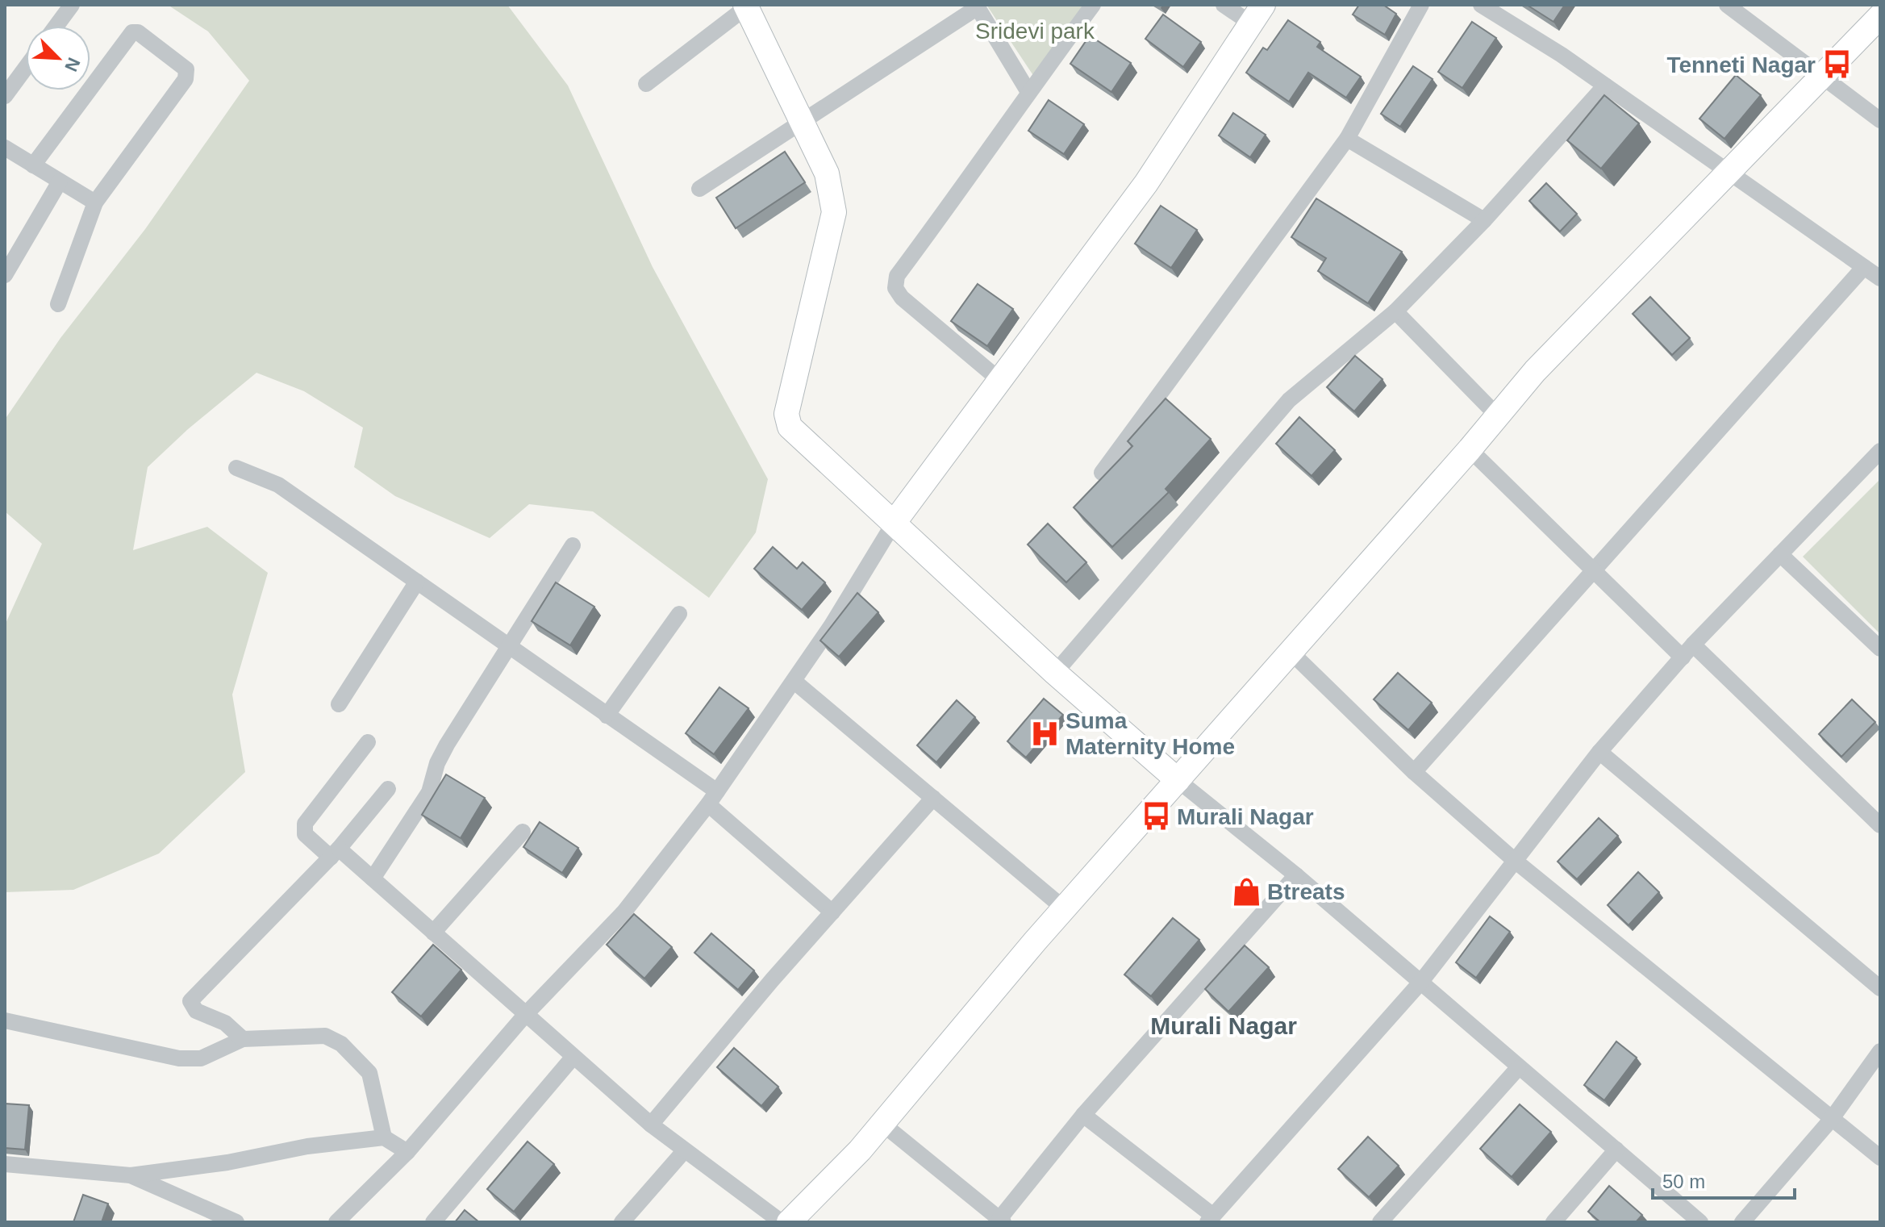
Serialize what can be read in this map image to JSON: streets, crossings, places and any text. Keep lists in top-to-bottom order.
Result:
{
  "districts": ["Murali Nagar"],
  "parks": ["Sridevi park"],
  "places": {
    "bus stop": ["Tenneti Nagar", "Murali Nagar"],
    "hospital": ["Suma Maternity Home"],
    "shop": ["Btreats"]
  },
  "scale_bar": "50 m",
  "north": "bottom right"
}
